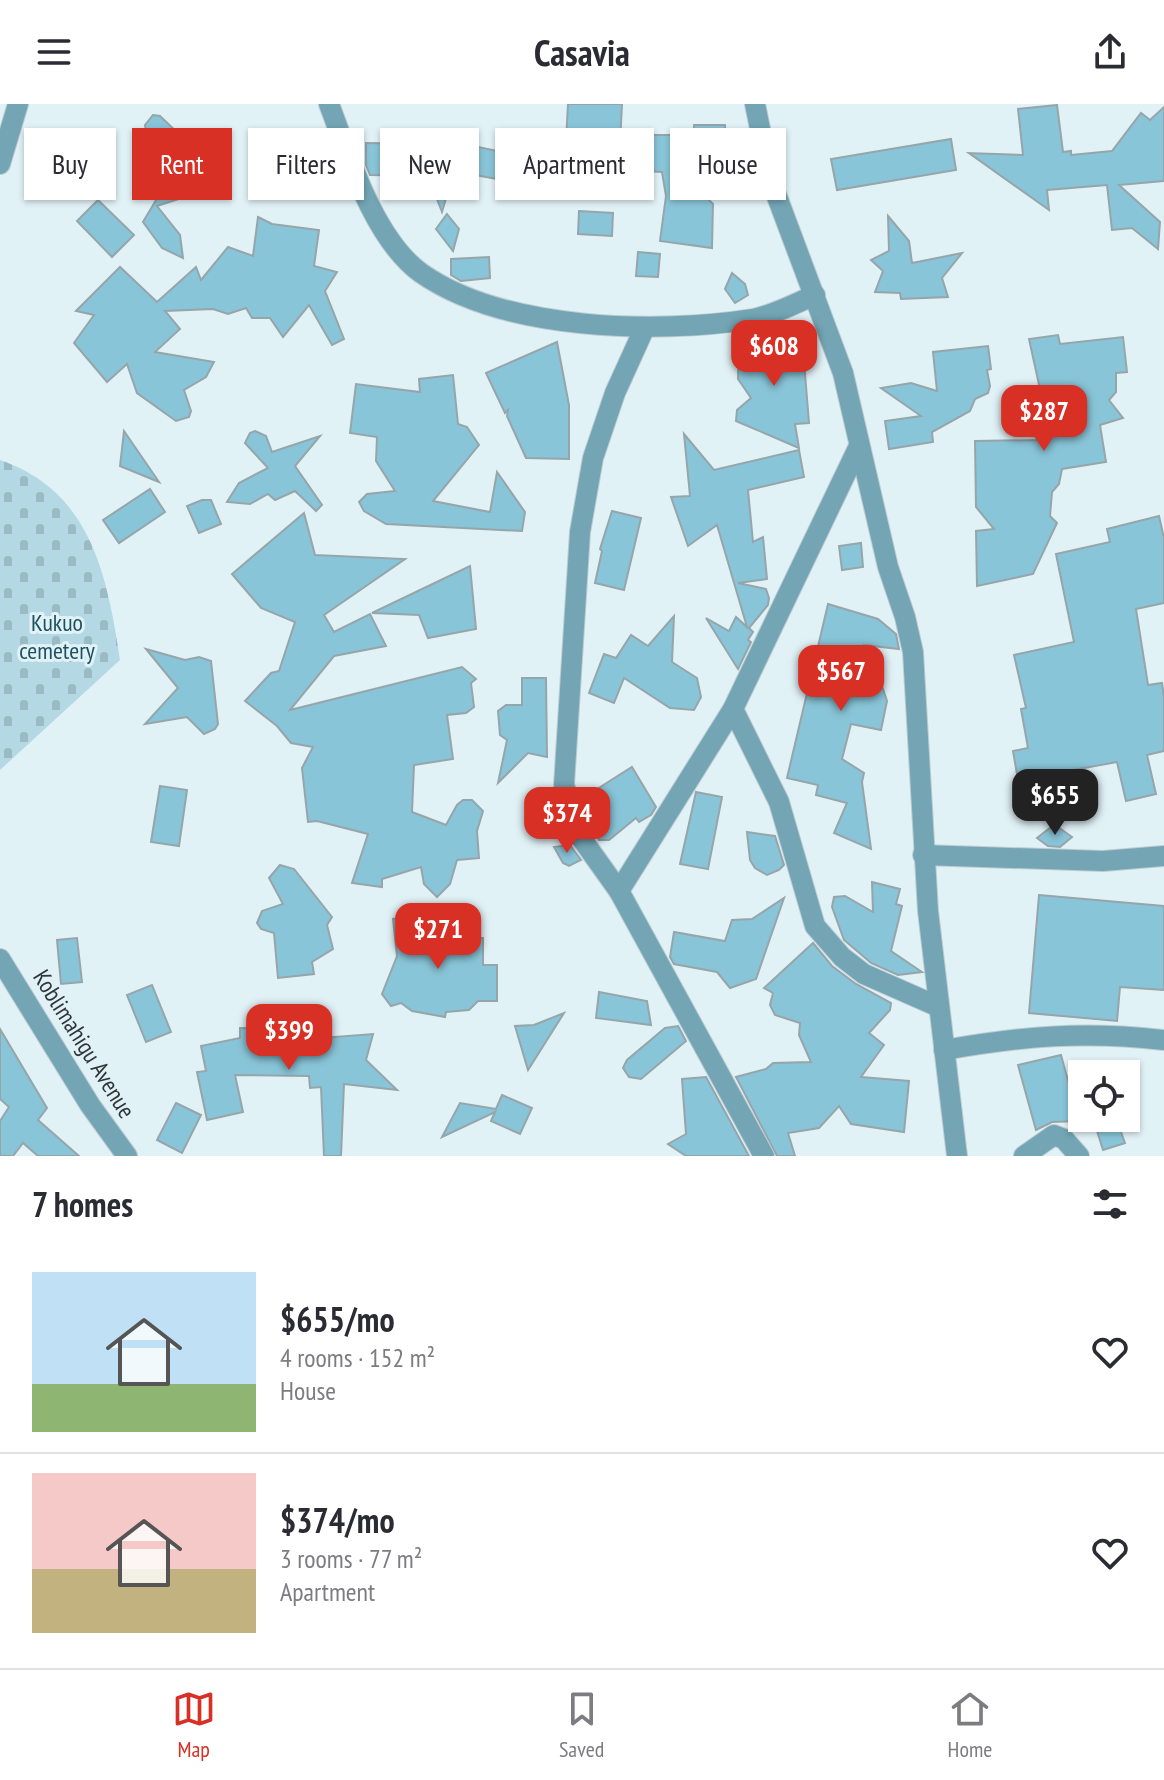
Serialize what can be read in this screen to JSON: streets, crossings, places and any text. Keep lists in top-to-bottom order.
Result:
{
  "streets": {
    "street": ["Koblimahigu Avenue"]
  },
  "parks": ["Kukuo cemetery"],
  "page": {
    "header": "Casavia",
    "chip": [
      "Buy",
      "Rent",
      "Filters",
      "New",
      "Apartment",
      "House"
    ],
    "price": [
      "$608",
      "$287",
      "$567",
      "$655",
      "$374",
      "$271",
      "$399"
    ],
    "heading": "7 homes",
    "list": [
      {
        "name": "$655/mo",
        "note": "4 rooms · 152 m² · House"
      },
      {
        "name": "$374/mo",
        "note": "3 rooms · 77 m² · Apartment"
      }
    ],
    "tabs": ["Map", "Saved", "Home"]
  }
}
